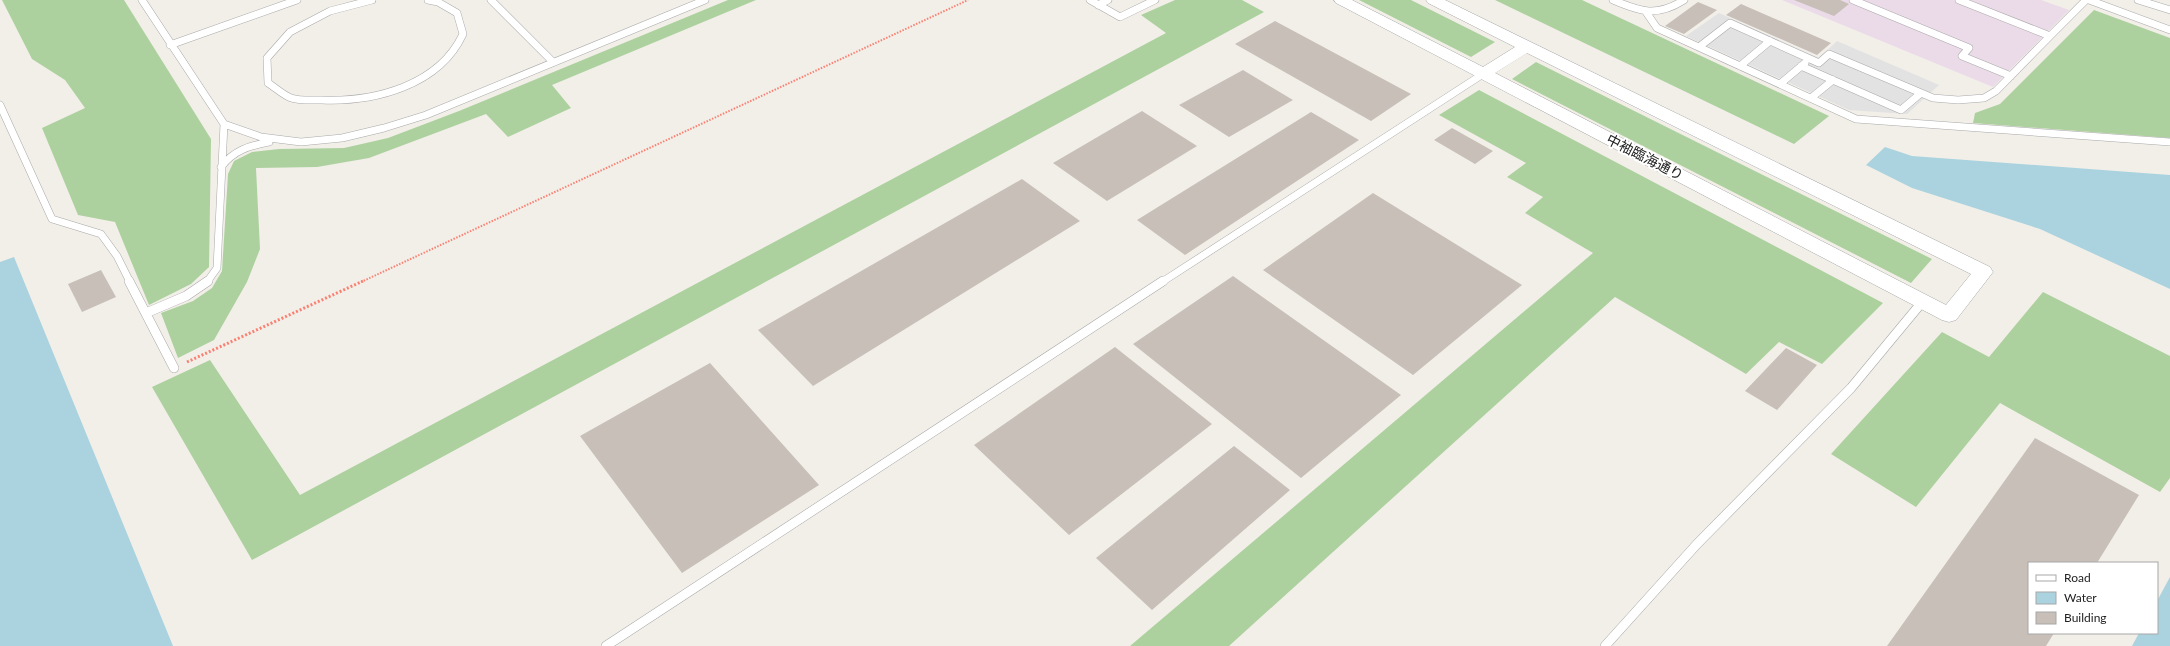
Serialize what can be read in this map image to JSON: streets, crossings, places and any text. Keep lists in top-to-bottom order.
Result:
{
  "streets": {
    "street": ["中袖臨海通り"]
  },
  "legend": ["Road", "Water", "Building"]
}
